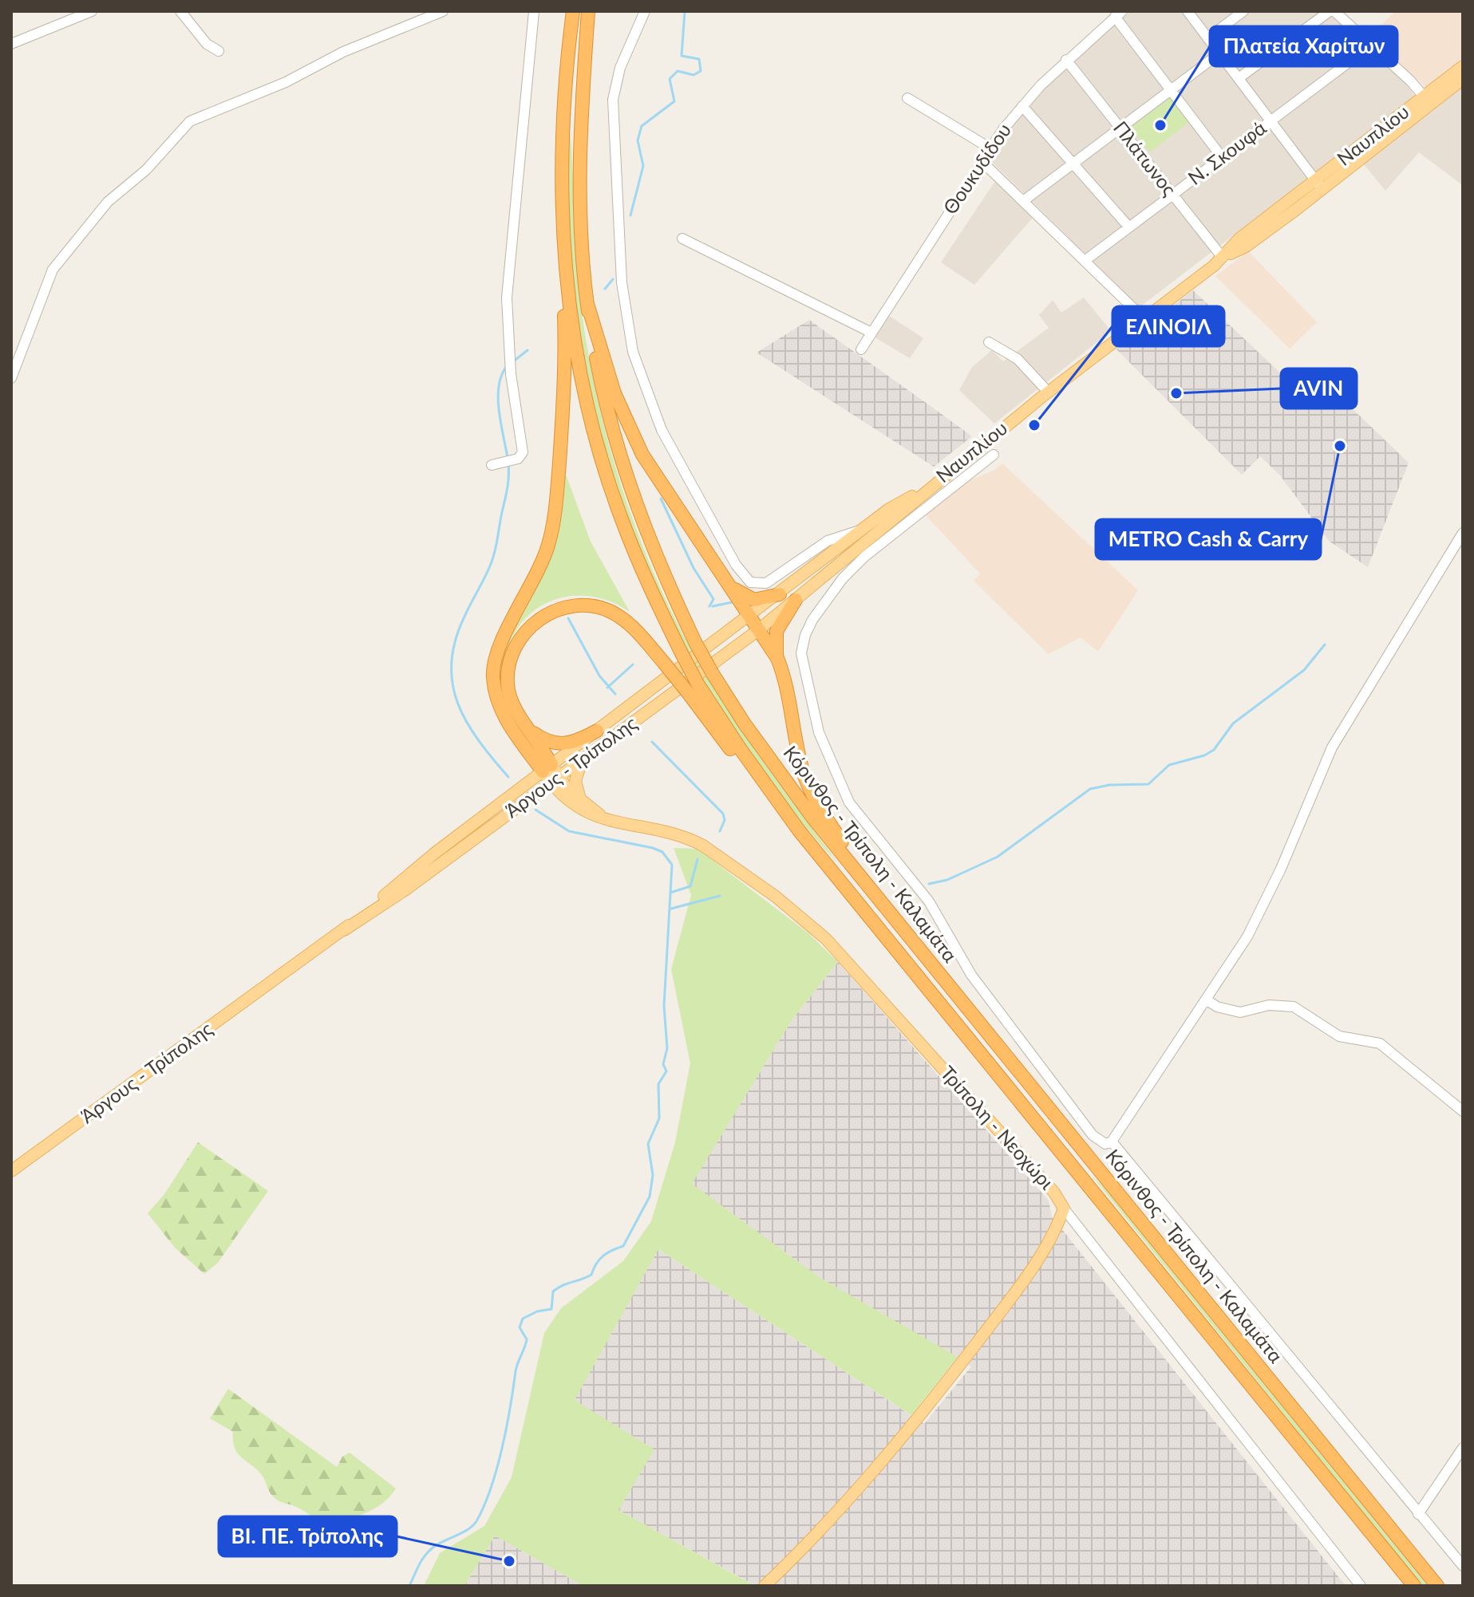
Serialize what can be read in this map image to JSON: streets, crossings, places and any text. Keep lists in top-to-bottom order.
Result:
{
  "streets": {
    "highway": ["Κόρινθος - Τρίπολη - Καλαμάτα"],
    "main road": ["Ναυπλίου", "Άργους - Τρίπολης", "Τρίπολη - Νεοχώρι"],
    "street": ["Ν. Σκουφά", "Πλάτωνος", "Θουκυδίδου"]
  },
  "crossings": [
    ["Ναυπλίου", "Πλάτωνος"],
    ["Ναυπλίου", "Άργους - Τρίπολης"],
    ["Ν. Σκουφά", "Πλάτωνος"],
    ["Πλάτωνος", "Θουκυδίδου"],
    ["Άργους - Τρίπολης", "Τρίπολη - Νεοχώρι"]
  ],
  "places": [
    "Πλατεία Χαρίτων",
    "AVIN",
    "ΕΛΙΝΟΙΛ",
    "METRO Cash & Carry",
    "ΒΙ. ΠΕ. Τρίπολης"
  ]
}
